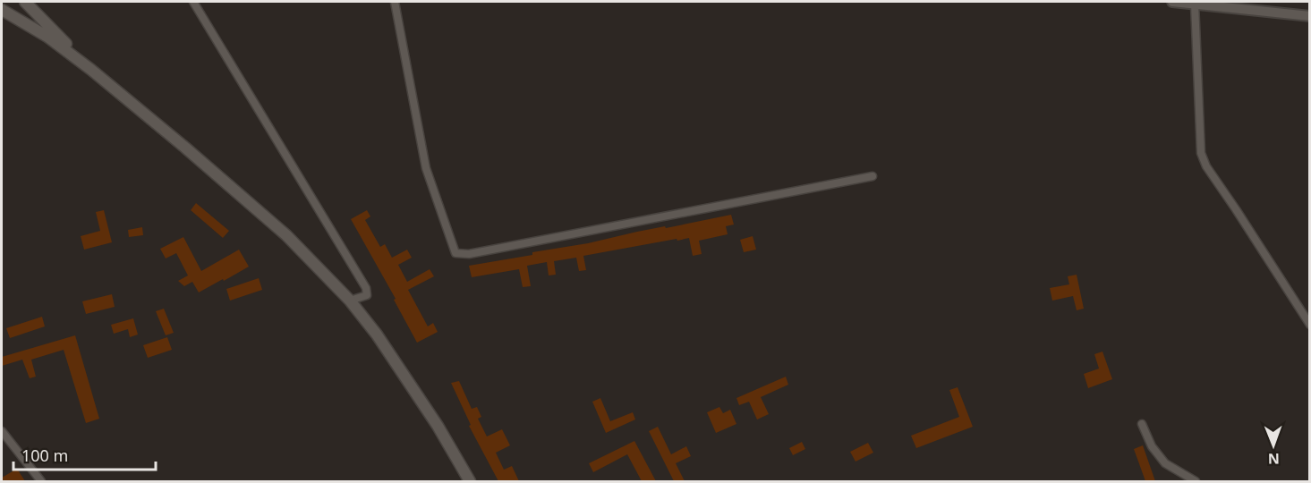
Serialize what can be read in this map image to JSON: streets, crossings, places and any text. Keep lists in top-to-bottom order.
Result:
{
  "scale_bar": "100 m",
  "north": "bottom"
}
